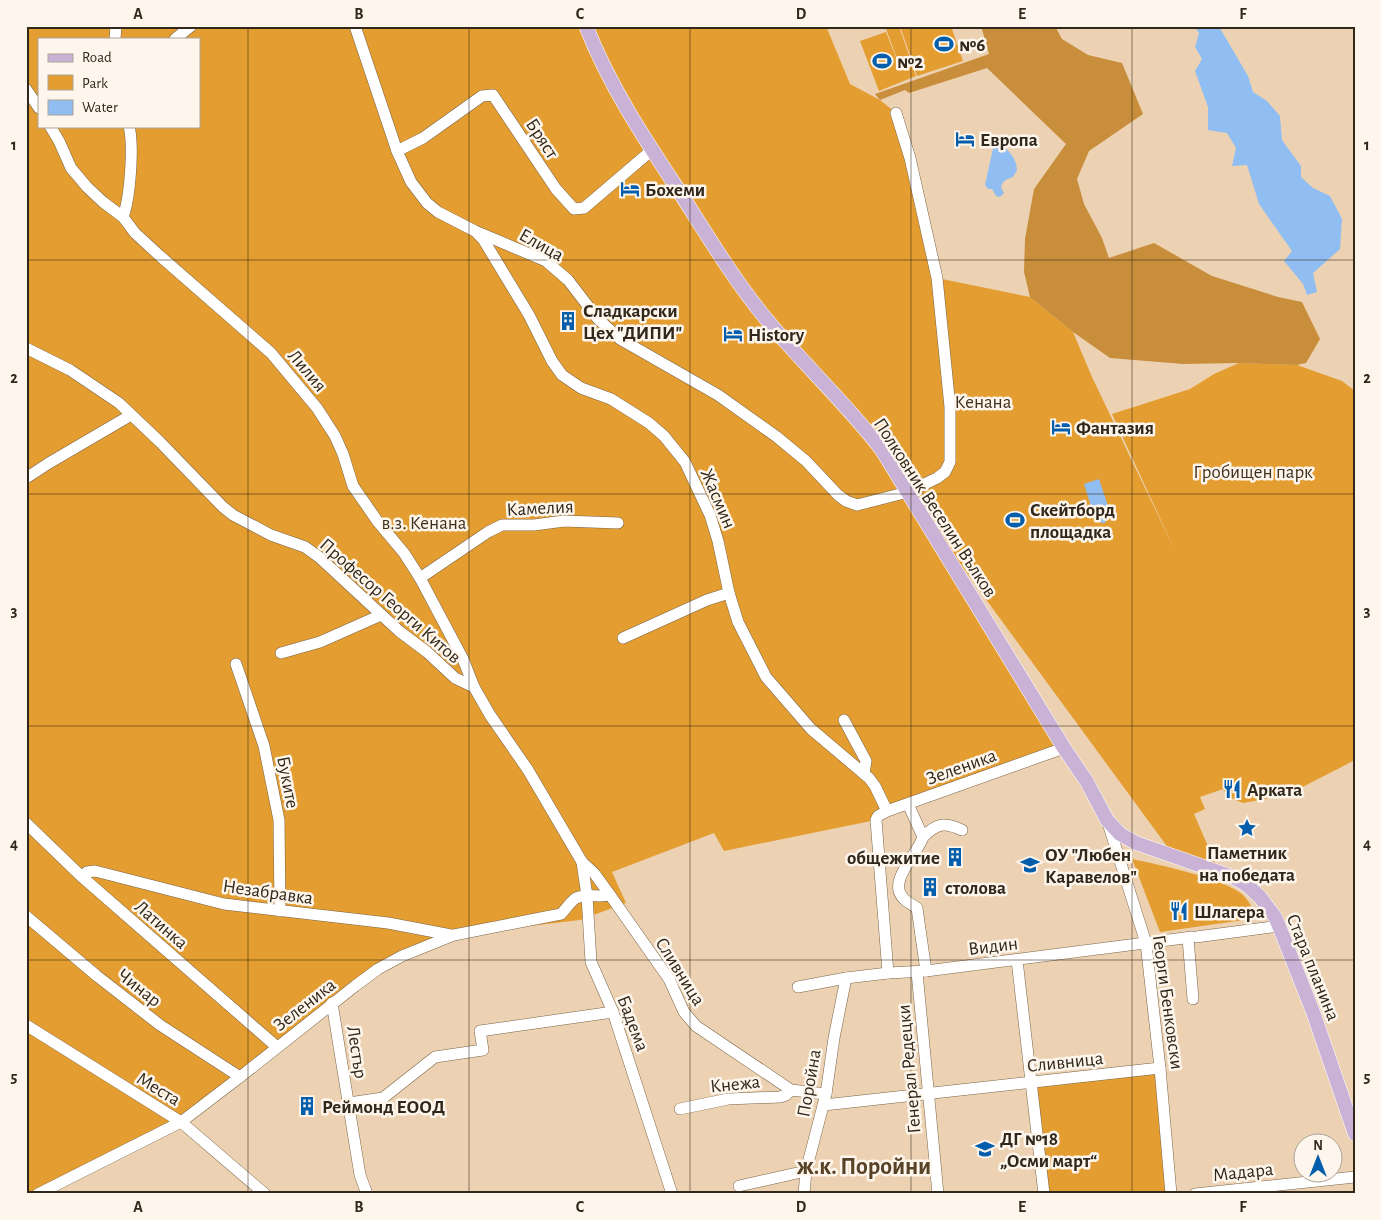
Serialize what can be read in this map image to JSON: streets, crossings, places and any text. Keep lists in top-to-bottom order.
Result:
{
  "streets": {
    "main road": ["Полковник Веселин Вълков", "Стара планина"],
    "street": [
      "Бряст",
      "Елица",
      "Лилия",
      "Жасмин",
      "Камелия",
      "Професор Георги Китов",
      "Зеленика",
      "Буките",
      "Незабравка",
      "Латинка",
      "Видин",
      "Сливница",
      "Чинар",
      "Георги Бенковски",
      "Бадема",
      "Лестър",
      "Генерал Редецки",
      "Кнежа",
      "Поройна",
      "Места",
      "Мадара"
    ]
  },
  "crossings": [
    ["Бряст", "Елица"],
    ["Бряст", "Полковник Веселин Вълков"],
    ["Елица", "Жасмин"],
    ["Елица", "Полковник Веселин Вълков"],
    ["Лилия", "Камелия"],
    ["Лилия", "Професор Георги Китов"],
    ["Жасмин", "Зеленика"],
    ["Полковник Веселин Вълков", "Зеленика"],
    ["Полковник Веселин Вълков", "Стара планина"],
    ["Полковник Веселин Вълков", "Георги Бенковски"],
    ["Зеленика", "Незабравка"],
    ["Зеленика", "Латинка"],
    ["Зеленика", "Сливница"],
    ["Зеленика", "Чинар"],
    ["Зеленика", "Бадема"],
    ["Зеленика", "Лестър"],
    ["Зеленика", "Места"],
    ["Буките", "Незабравка"],
    ["Незабравка", "Латинка"],
    ["Видин", "Стара планина"],
    ["Видин", "Георги Бенковски"],
    ["Видин", "Генерал Редецки"],
    ["Видин", "Поройна"],
    ["Стара планина", "Георги Бенковски"],
    ["Сливница", "Георги Бенковски"],
    ["Сливница", "Бадема"],
    ["Сливница", "Генерал Редецки"],
    ["Сливница", "Кнежа"],
    ["Сливница", "Поройна"]
  ],
  "districts": ["ж.к. Поройни"],
  "parks": ["Кенана", "Гробищен парк", "в.з. Кенана"],
  "places": {
    "sports": ["№6", "№2", "Скейтборд площадка"],
    "hotel": [
      "Европа",
      "Бохеми",
      "History",
      "Фантазия"
    ],
    "building": [
      "Сладкарски Цех \"ДИПИ\"",
      "общежитие",
      "столова",
      "Реймонд ЕООД"
    ],
    "restaurant": ["Арката", "Шлагера"],
    "place": ["Паметник на победата"],
    "school or university": ["ОУ \"Любен Каравелов\"", "ДГ №18 „Осми март“"]
  },
  "legend": ["Road", "Park", "Water"],
  "north": "top",
  "grid": {
    "columns": [
      "A",
      "B",
      "C",
      "D",
      "E",
      "F"
    ],
    "rows": [
      "1",
      "2",
      "3",
      "4",
      "5"
    ]
  }
}
